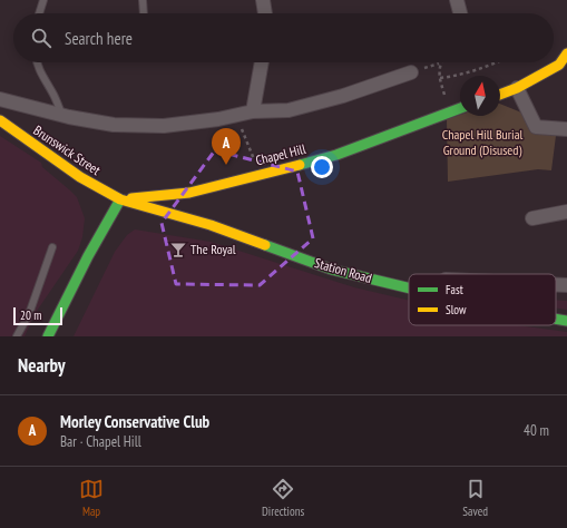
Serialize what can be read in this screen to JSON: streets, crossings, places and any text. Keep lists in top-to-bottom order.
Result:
{
  "streets": {
    "main road": ["Brunswick Street", "Chapel Hill", "Station Road"]
  },
  "crossings": [
    ["Brunswick Street", "Chapel Hill"],
    ["Brunswick Street", "Station Road"],
    ["Chapel Hill", "Station Road"]
  ],
  "parks": ["Chapel Hill Burial Ground (Disused)"],
  "places": {
    "bar": ["The Royal"]
  },
  "legend": ["Fast", "Slow"],
  "scale_bar": "20 m",
  "north": "top",
  "page": {
    "search": "Search here",
    "pins": "A",
    "scale": "20 m",
    "heading": "Nearby",
    "list": [
      {
        "mark": "A",
        "name": "Morley Conservative Club",
        "note": "Bar · Chapel Hill",
        "value": "40 m"
      }
    ],
    "nav": ["Map", "Directions", "Saved"]
  }
}
